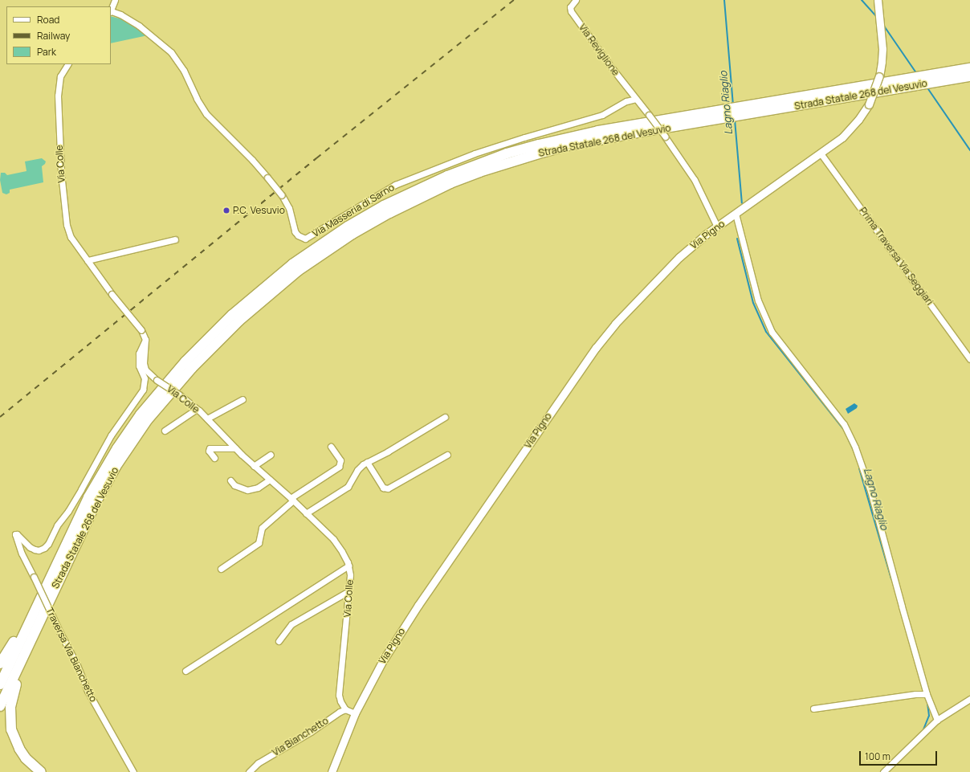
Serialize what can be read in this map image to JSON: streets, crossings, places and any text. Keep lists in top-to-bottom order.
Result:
{
  "streets": {
    "highway": ["Strada Statale 268 del Vesuvio"],
    "street": [
      "Via Reviglione",
      "Via Colle",
      "Via Masseria di Sarno",
      "Via Pigno",
      "Prima Traversa Via Seggiari",
      "Traversa Via Bianchetto",
      "Via Bianchetto"
    ]
  },
  "crossings": [
    ["Via Reviglione", "Via Masseria di Sarno"],
    ["Via Colle", "Traversa Via Bianchetto"],
    ["Via Colle", "Via Bianchetto"],
    ["Via Pigno", "Prima Traversa Via Seggiari"]
  ],
  "water": ["Lagno Riaglio"],
  "places": ["P.C. Vesuvio"],
  "legend": ["Road", "Railway", "Park"],
  "scale_bar": "100 m"
}
